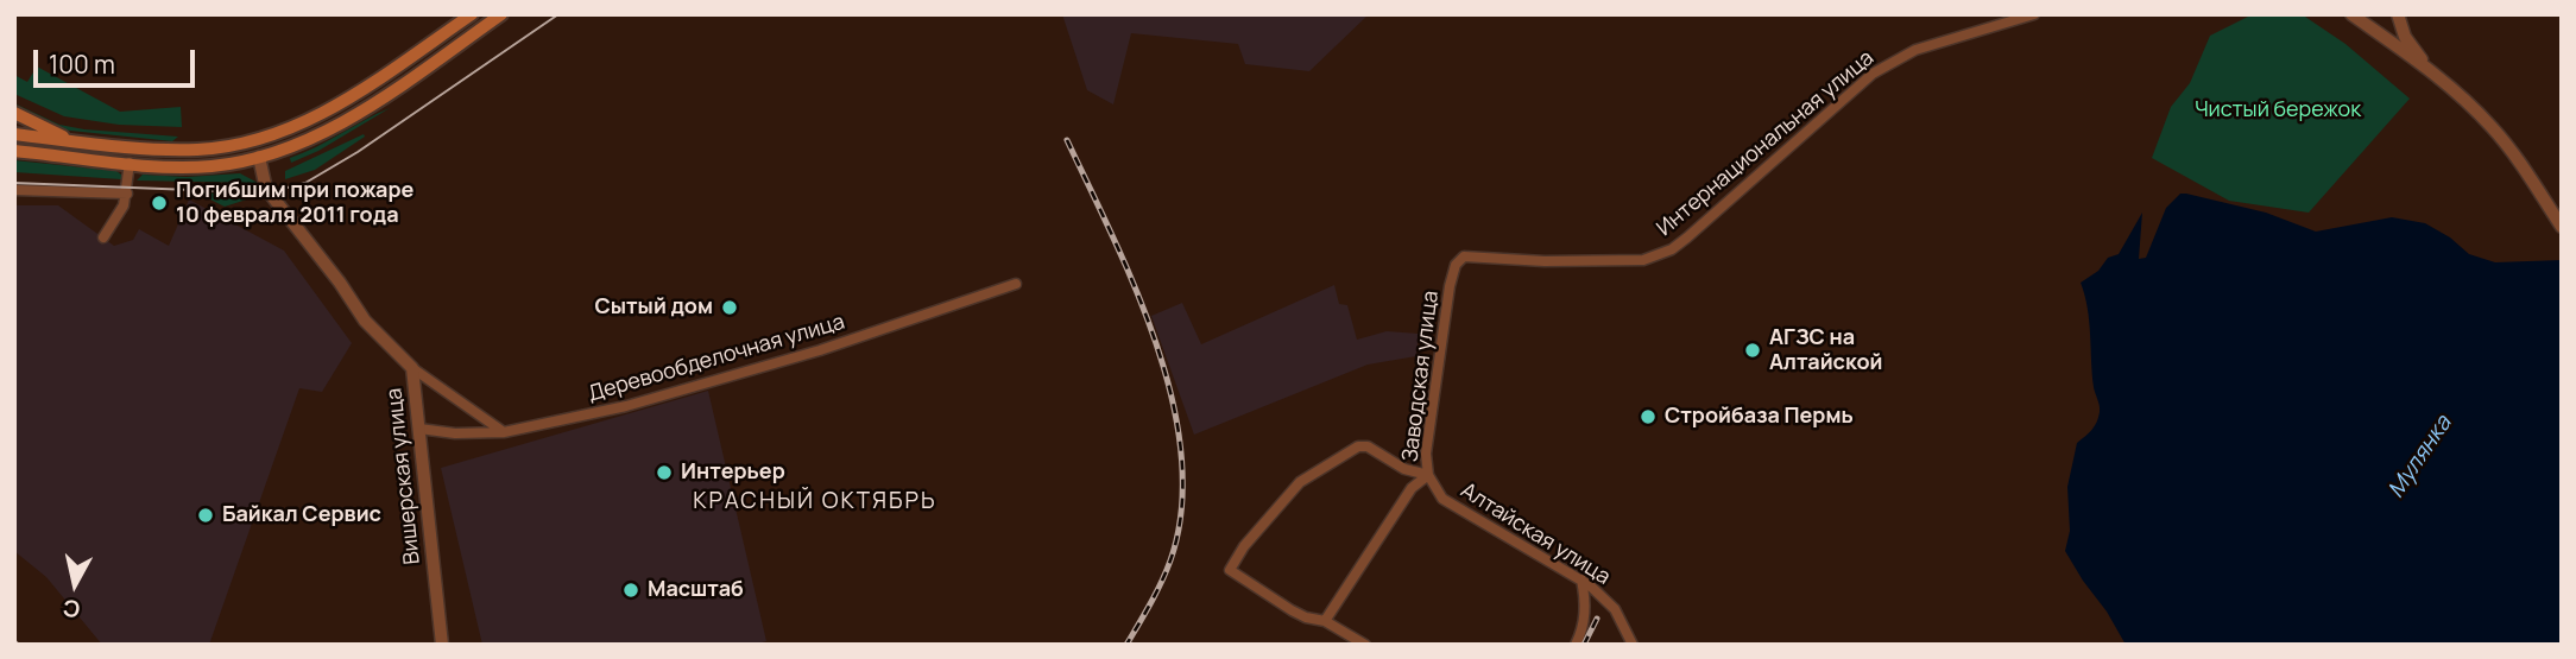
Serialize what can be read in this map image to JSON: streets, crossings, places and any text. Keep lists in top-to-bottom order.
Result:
{
  "streets": {
    "street": [
      "Интернациональная улица",
      "Деревообделочная улица",
      "Заводская улица",
      "Вишерская улица",
      "Алтайская улица"
    ]
  },
  "crossings": [
    ["Интернациональная улица", "Заводская улица"],
    ["Деревообделочная улица", "Вишерская улица"],
    ["Заводская улица", "Алтайская улица"]
  ],
  "districts": ["КРАСНЫЙ ОКТЯБРЬ"],
  "water": ["Мулянка"],
  "parks": ["Чистый бережок"],
  "places": [
    "Погибшим при пожаре 10 февраля 2011 года",
    "Сытый дом",
    "АГЗС на Алтайской",
    "Стройбаза Пермь",
    "Интерьер",
    "Байкал Сервис",
    "Масштаб"
  ],
  "scale_bar": "100 m",
  "north": "bottom"
}
